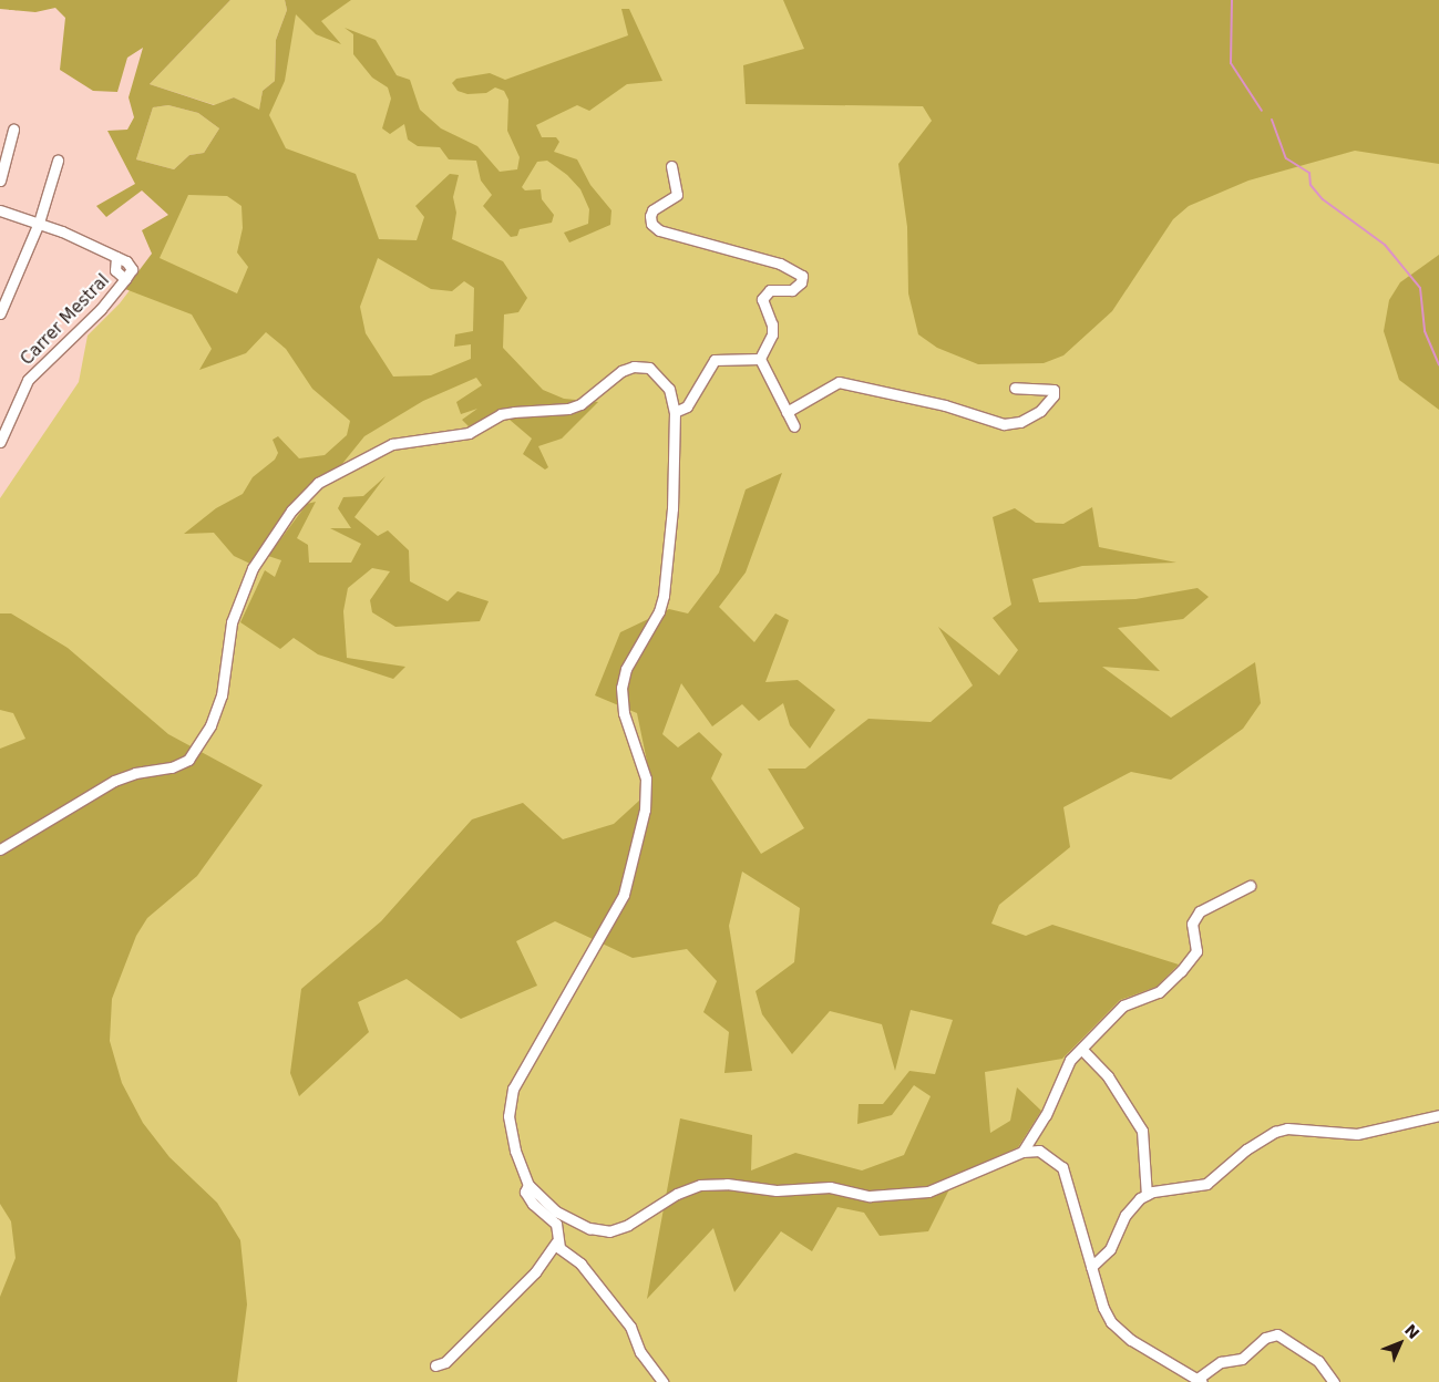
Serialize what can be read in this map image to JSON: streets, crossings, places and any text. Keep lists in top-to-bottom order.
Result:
{
  "streets": {
    "street": ["Carrer Mestral"]
  },
  "north": "top right"
}
